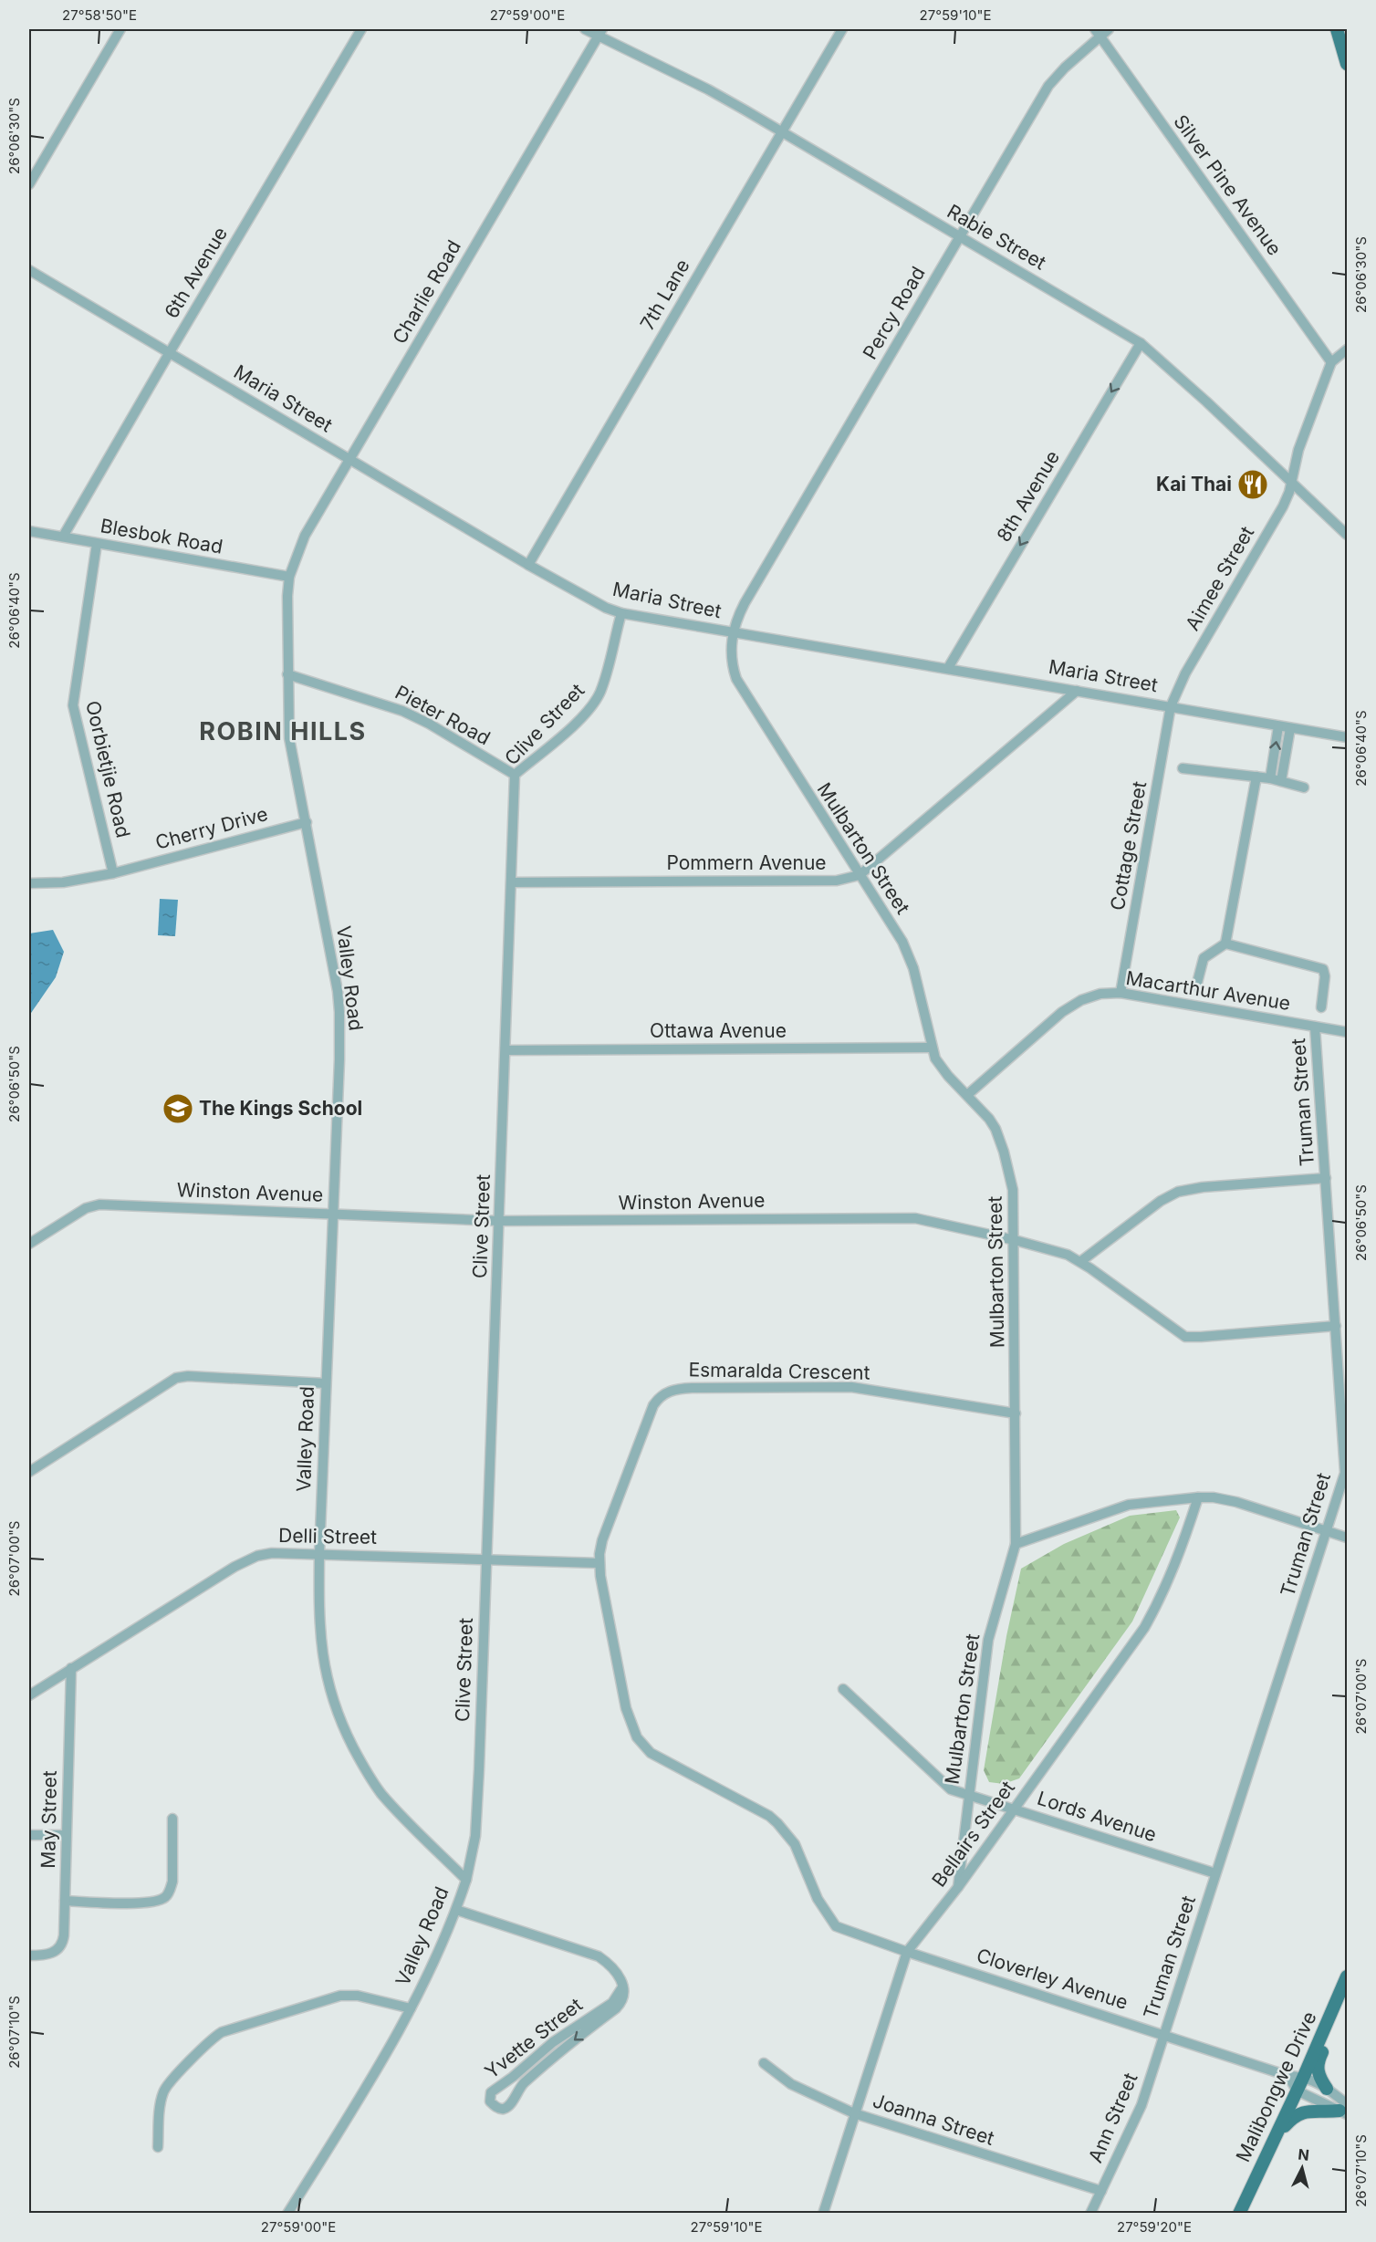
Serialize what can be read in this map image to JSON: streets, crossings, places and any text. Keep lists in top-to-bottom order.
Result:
{
  "streets": {
    "main road": ["Malibongwe Drive"],
    "street": [
      "Silver Pine Avenue",
      "Rabie Street",
      "6th Avenue",
      "Charlie Road",
      "7th Lane",
      "Percy Road",
      "Maria Street",
      "8th Avenue",
      "Blesbok Road",
      "Aimee Street",
      "Pieter Road",
      "Clive Street",
      "Oorbietjie Road",
      "Cherry Drive",
      "Cottage Street",
      "Mulbarton Street",
      "Pommern Avenue",
      "Valley Road",
      "Macarthur Avenue",
      "Ottawa Avenue",
      "Truman Street",
      "Winston Avenue",
      "Esmaralda Crescent",
      "Delli Street",
      "Lords Avenue",
      "May Street",
      "Bellairs Street",
      "Cloverley Avenue",
      "Yvette Street",
      "Ann Street",
      "Joanna Street"
    ]
  },
  "crossings": [
    ["Silver Pine Avenue", "Percy Road"],
    ["Silver Pine Avenue", "Aimee Street"],
    ["Rabie Street", "Charlie Road"],
    ["Rabie Street", "7th Lane"],
    ["Rabie Street", "Percy Road"],
    ["Rabie Street", "8th Avenue"],
    ["Rabie Street", "Aimee Street"],
    ["6th Avenue", "Maria Street"],
    ["6th Avenue", "Blesbok Road"],
    ["Charlie Road", "Maria Street"],
    ["Charlie Road", "Blesbok Road"],
    ["Charlie Road", "Valley Road"],
    ["7th Lane", "Maria Street"],
    ["Percy Road", "Maria Street"],
    ["Percy Road", "Mulbarton Street"],
    ["Maria Street", "8th Avenue"],
    ["Maria Street", "Aimee Street"],
    ["Maria Street", "Clive Street"],
    ["Maria Street", "Cottage Street"],
    ["Maria Street", "Mulbarton Street"],
    ["Maria Street", "Pommern Avenue"],
    ["Blesbok Road", "Oorbietjie Road"],
    ["Blesbok Road", "Valley Road"],
    ["Aimee Street", "Cottage Street"],
    ["Pieter Road", "Clive Street"],
    ["Pieter Road", "Valley Road"],
    ["Clive Street", "Pommern Avenue"],
    ["Clive Street", "Valley Road"],
    ["Clive Street", "Ottawa Avenue"],
    ["Clive Street", "Winston Avenue"],
    ["Clive Street", "Delli Street"],
    ["Oorbietjie Road", "Cherry Drive"],
    ["Cherry Drive", "Valley Road"],
    ["Cottage Street", "Macarthur Avenue"],
    ["Mulbarton Street", "Pommern Avenue"],
    ["Mulbarton Street", "Macarthur Avenue"],
    ["Mulbarton Street", "Ottawa Avenue"],
    ["Mulbarton Street", "Winston Avenue"],
    ["Mulbarton Street", "Esmaralda Crescent"],
    ["Mulbarton Street", "Lords Avenue"],
    ["Mulbarton Street", "Bellairs Street"],
    ["Valley Road", "Winston Avenue"],
    ["Valley Road", "Delli Street"],
    ["Macarthur Avenue", "Truman Street"],
    ["Truman Street", "Winston Avenue"],
    ["Truman Street", "Lords Avenue"],
    ["Truman Street", "Cloverley Avenue"],
    ["Truman Street", "Ann Street"],
    ["Esmaralda Crescent", "Delli Street"],
    ["Esmaralda Crescent", "Cloverley Avenue"],
    ["Delli Street", "May Street"],
    ["Lords Avenue", "Bellairs Street"],
    ["Bellairs Street", "Cloverley Avenue"],
    ["Bellairs Street", "Joanna Street"],
    ["Cloverley Avenue", "Malibongwe Drive"],
    ["Cloverley Avenue", "Ann Street"],
    ["Ann Street", "Joanna Street"]
  ],
  "one_way": ["8th Avenue"],
  "districts": ["ROBIN HILLS"],
  "places": {
    "restaurant": ["Kai Thai"],
    "school or university": ["The Kings School"]
  },
  "north": "top",
  "coordinates": [
    "27°58'50\"E",
    "27°59'00\"E",
    "27°59'10\"E",
    "26°06'30\"S",
    "26°06'40\"S",
    "26°06'50\"S",
    "26°07'00\"S",
    "26°07'10\"S",
    "27°59'20\"E"
  ]
}
